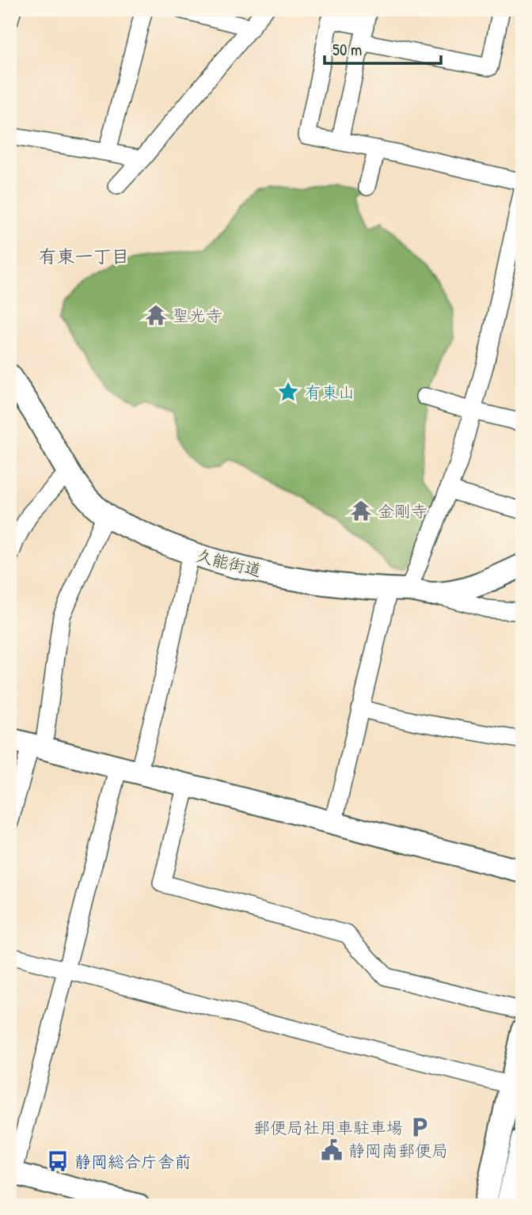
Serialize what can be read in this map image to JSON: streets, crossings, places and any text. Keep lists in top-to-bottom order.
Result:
{
  "streets": {
    "street": ["久能街道"]
  },
  "districts": ["有東一丁目"],
  "places": {
    "temple": ["聖光寺", "金剛寺"],
    "place": ["有東山"],
    "parking": ["郵便局社用車駐車場"],
    "public building": ["静岡南郵便局"],
    "bus stop": ["静岡総合庁舎前"]
  },
  "scale_bar": "50 m"
}
